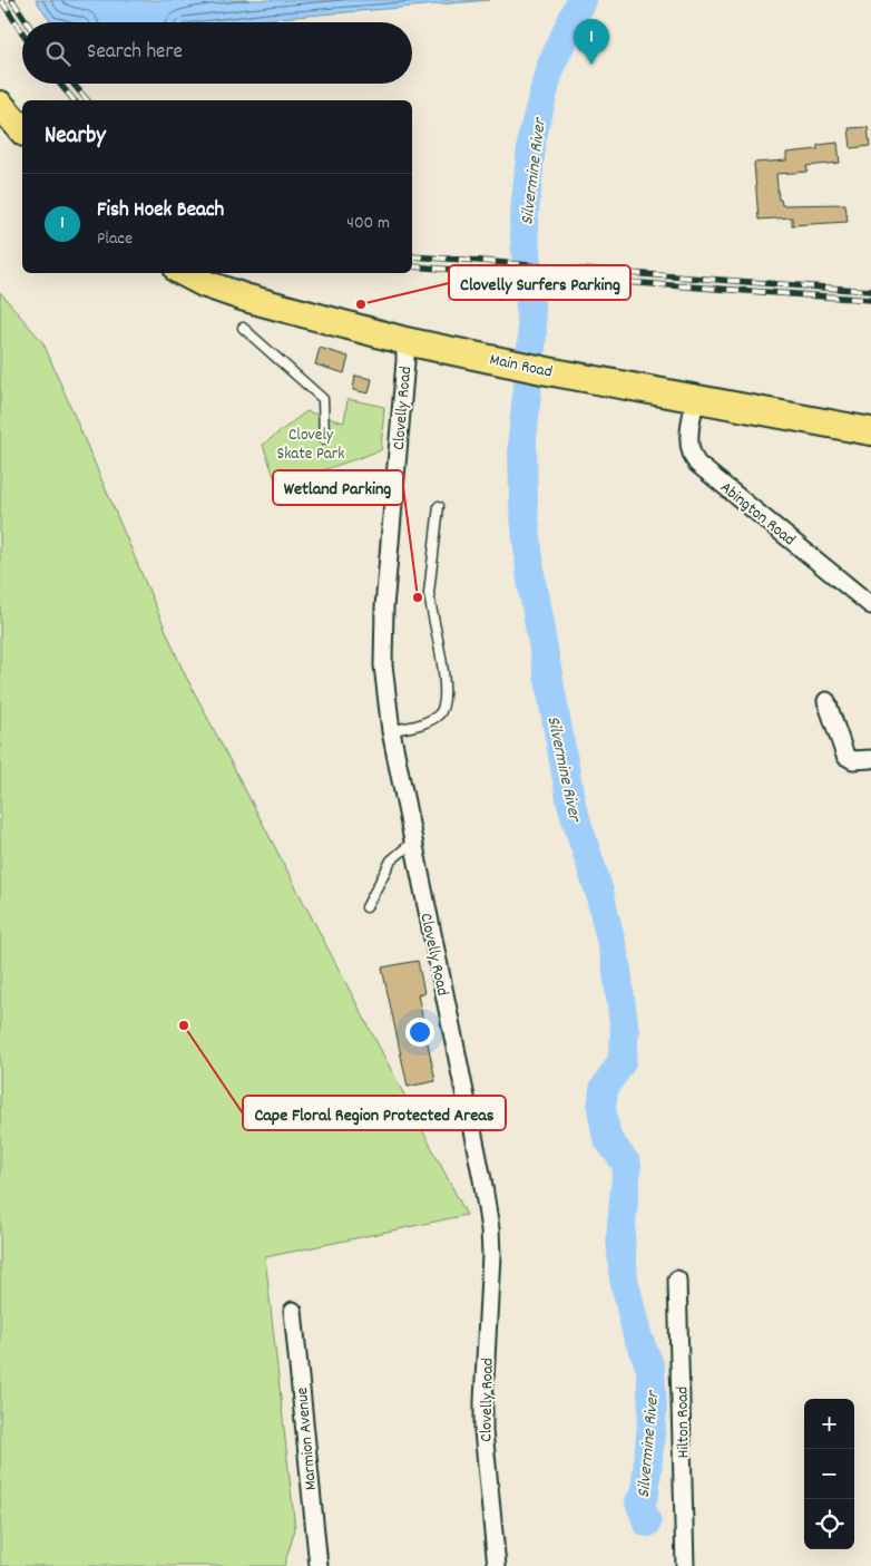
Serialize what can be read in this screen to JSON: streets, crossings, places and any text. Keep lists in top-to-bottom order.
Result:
{
  "streets": {
    "main road": ["Main Road"],
    "street": [
      "Clovelly Road",
      "Abington Road",
      "Hilton Road",
      "Marmion Avenue"
    ]
  },
  "crossings": [
    ["Main Road", "Clovelly Road"],
    ["Main Road", "Abington Road"]
  ],
  "water": ["Silvermine River"],
  "parks": ["Clovely Skate Park"],
  "places": ["Clovelly Surfers Parking", "Wetland Parking", "Cape Floral Region Protected Areas"],
  "page": {
    "pins": "1",
    "search": "Search here",
    "heading": "Nearby",
    "list": [
      {
        "mark": "1",
        "name": "Fish Hoek Beach",
        "note": "Place",
        "value": "400 m"
      }
    ],
    "map_buttons": ["+", "−"]
  }
}
